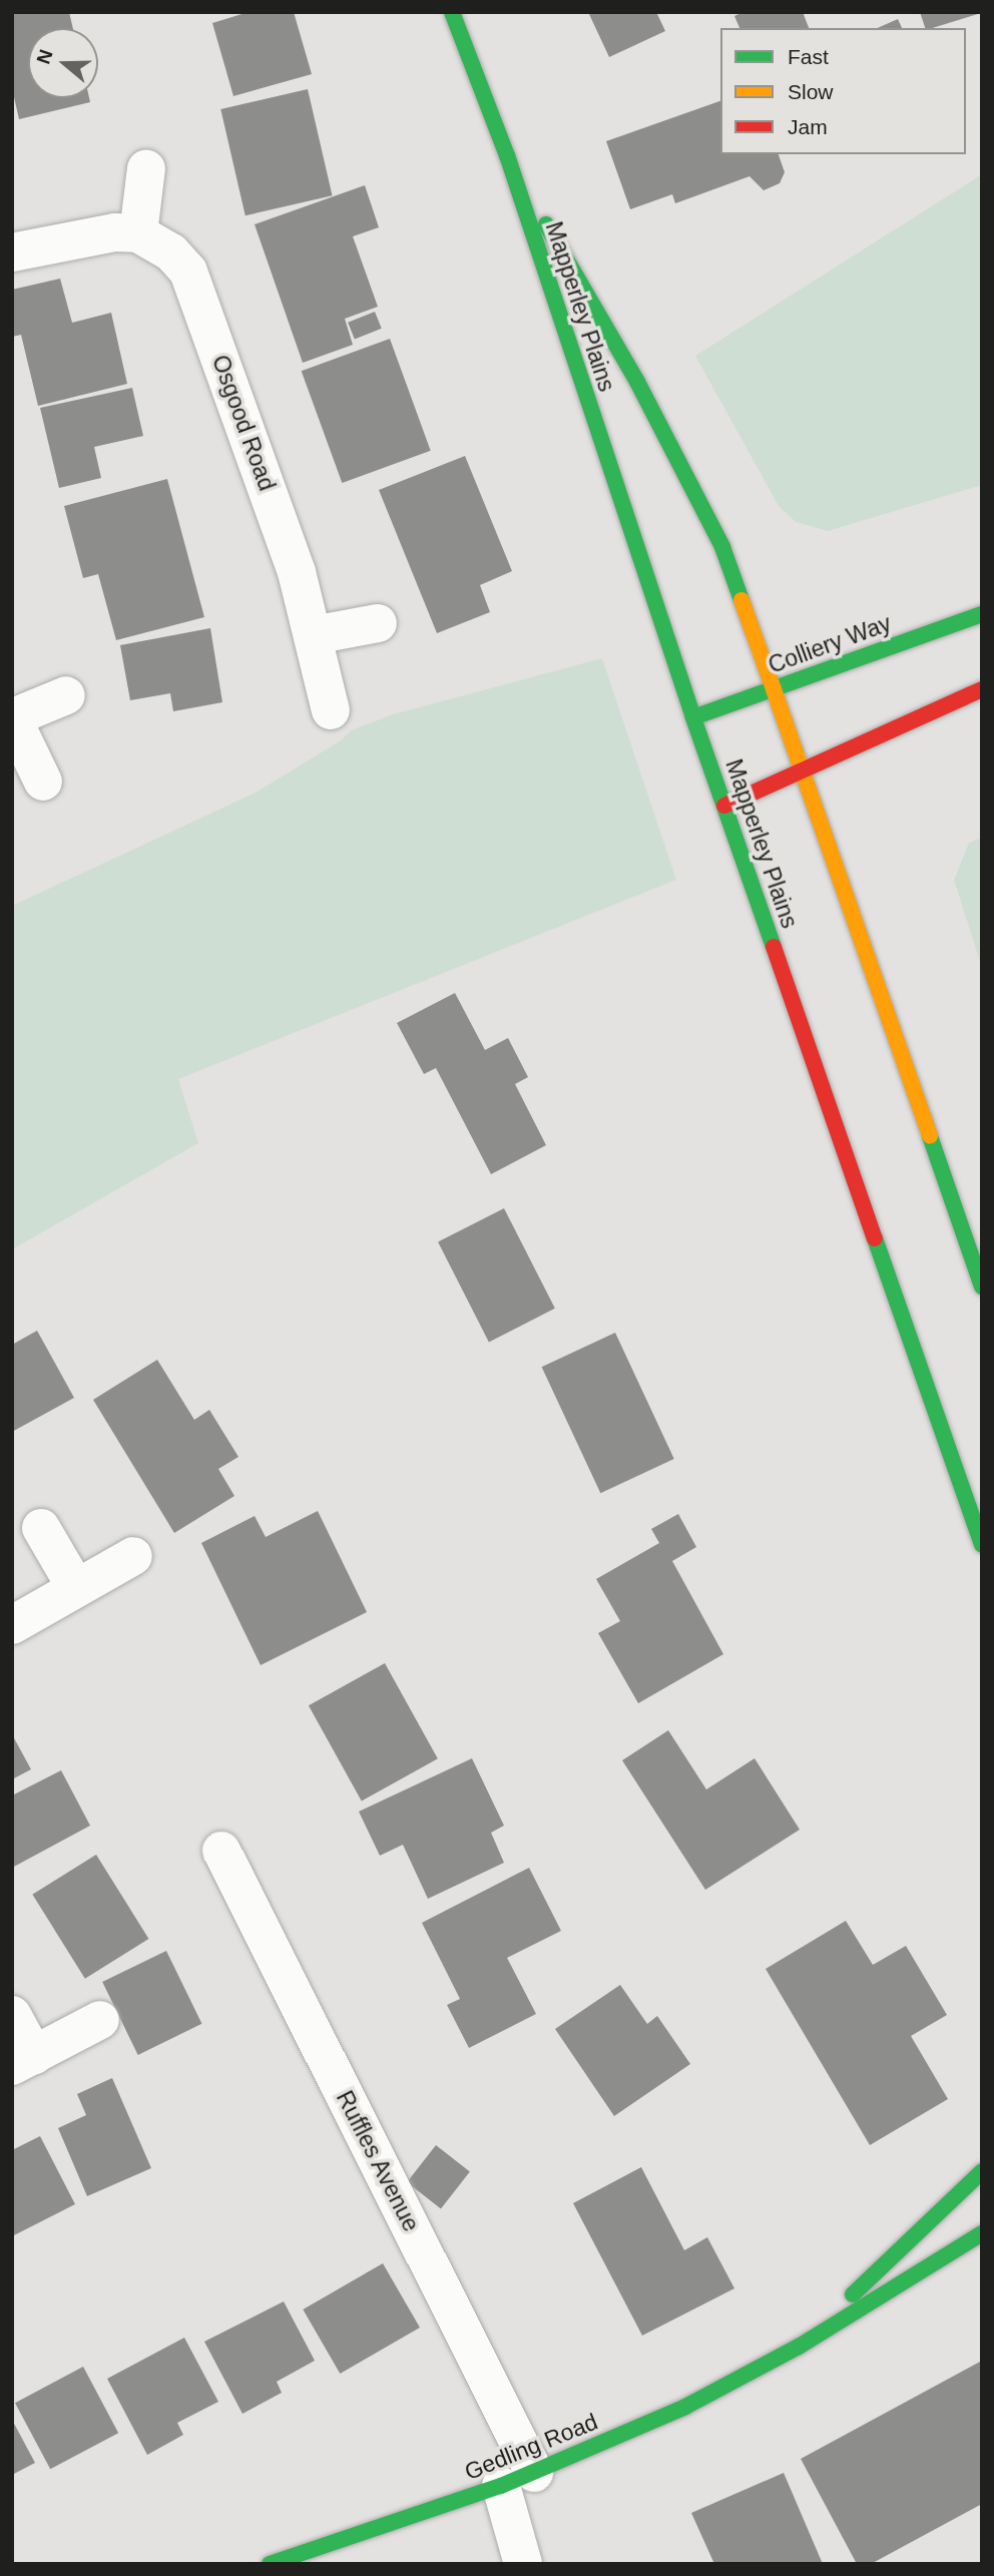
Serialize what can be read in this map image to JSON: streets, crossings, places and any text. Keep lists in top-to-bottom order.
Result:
{
  "streets": {
    "main road": ["Mapperley Plains", "Colliery Way", "Gedling Road"],
    "street": ["Osgood Road", "Ruffles Avenue"]
  },
  "crossings": [
    ["Mapperley Plains", "Colliery Way"],
    ["Ruffles Avenue", "Gedling Road"]
  ],
  "legend": ["Fast", "Slow", "Jam"],
  "north": "left"
}
